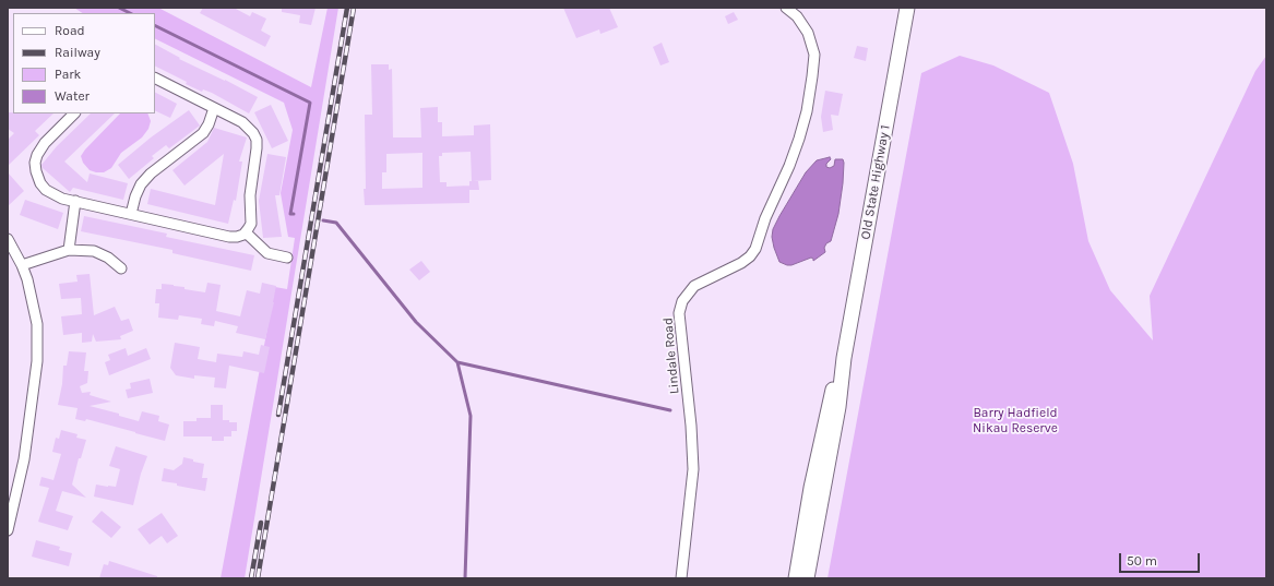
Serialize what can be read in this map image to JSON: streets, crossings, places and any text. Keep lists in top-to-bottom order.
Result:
{
  "streets": {
    "main road": ["Old State Highway 1"],
    "street": ["Lindale Road"]
  },
  "parks": ["Barry Hadfield Nikau Reserve"],
  "legend": [
    "Road",
    "Railway",
    "Park",
    "Water"
  ],
  "scale_bar": "50 m"
}
